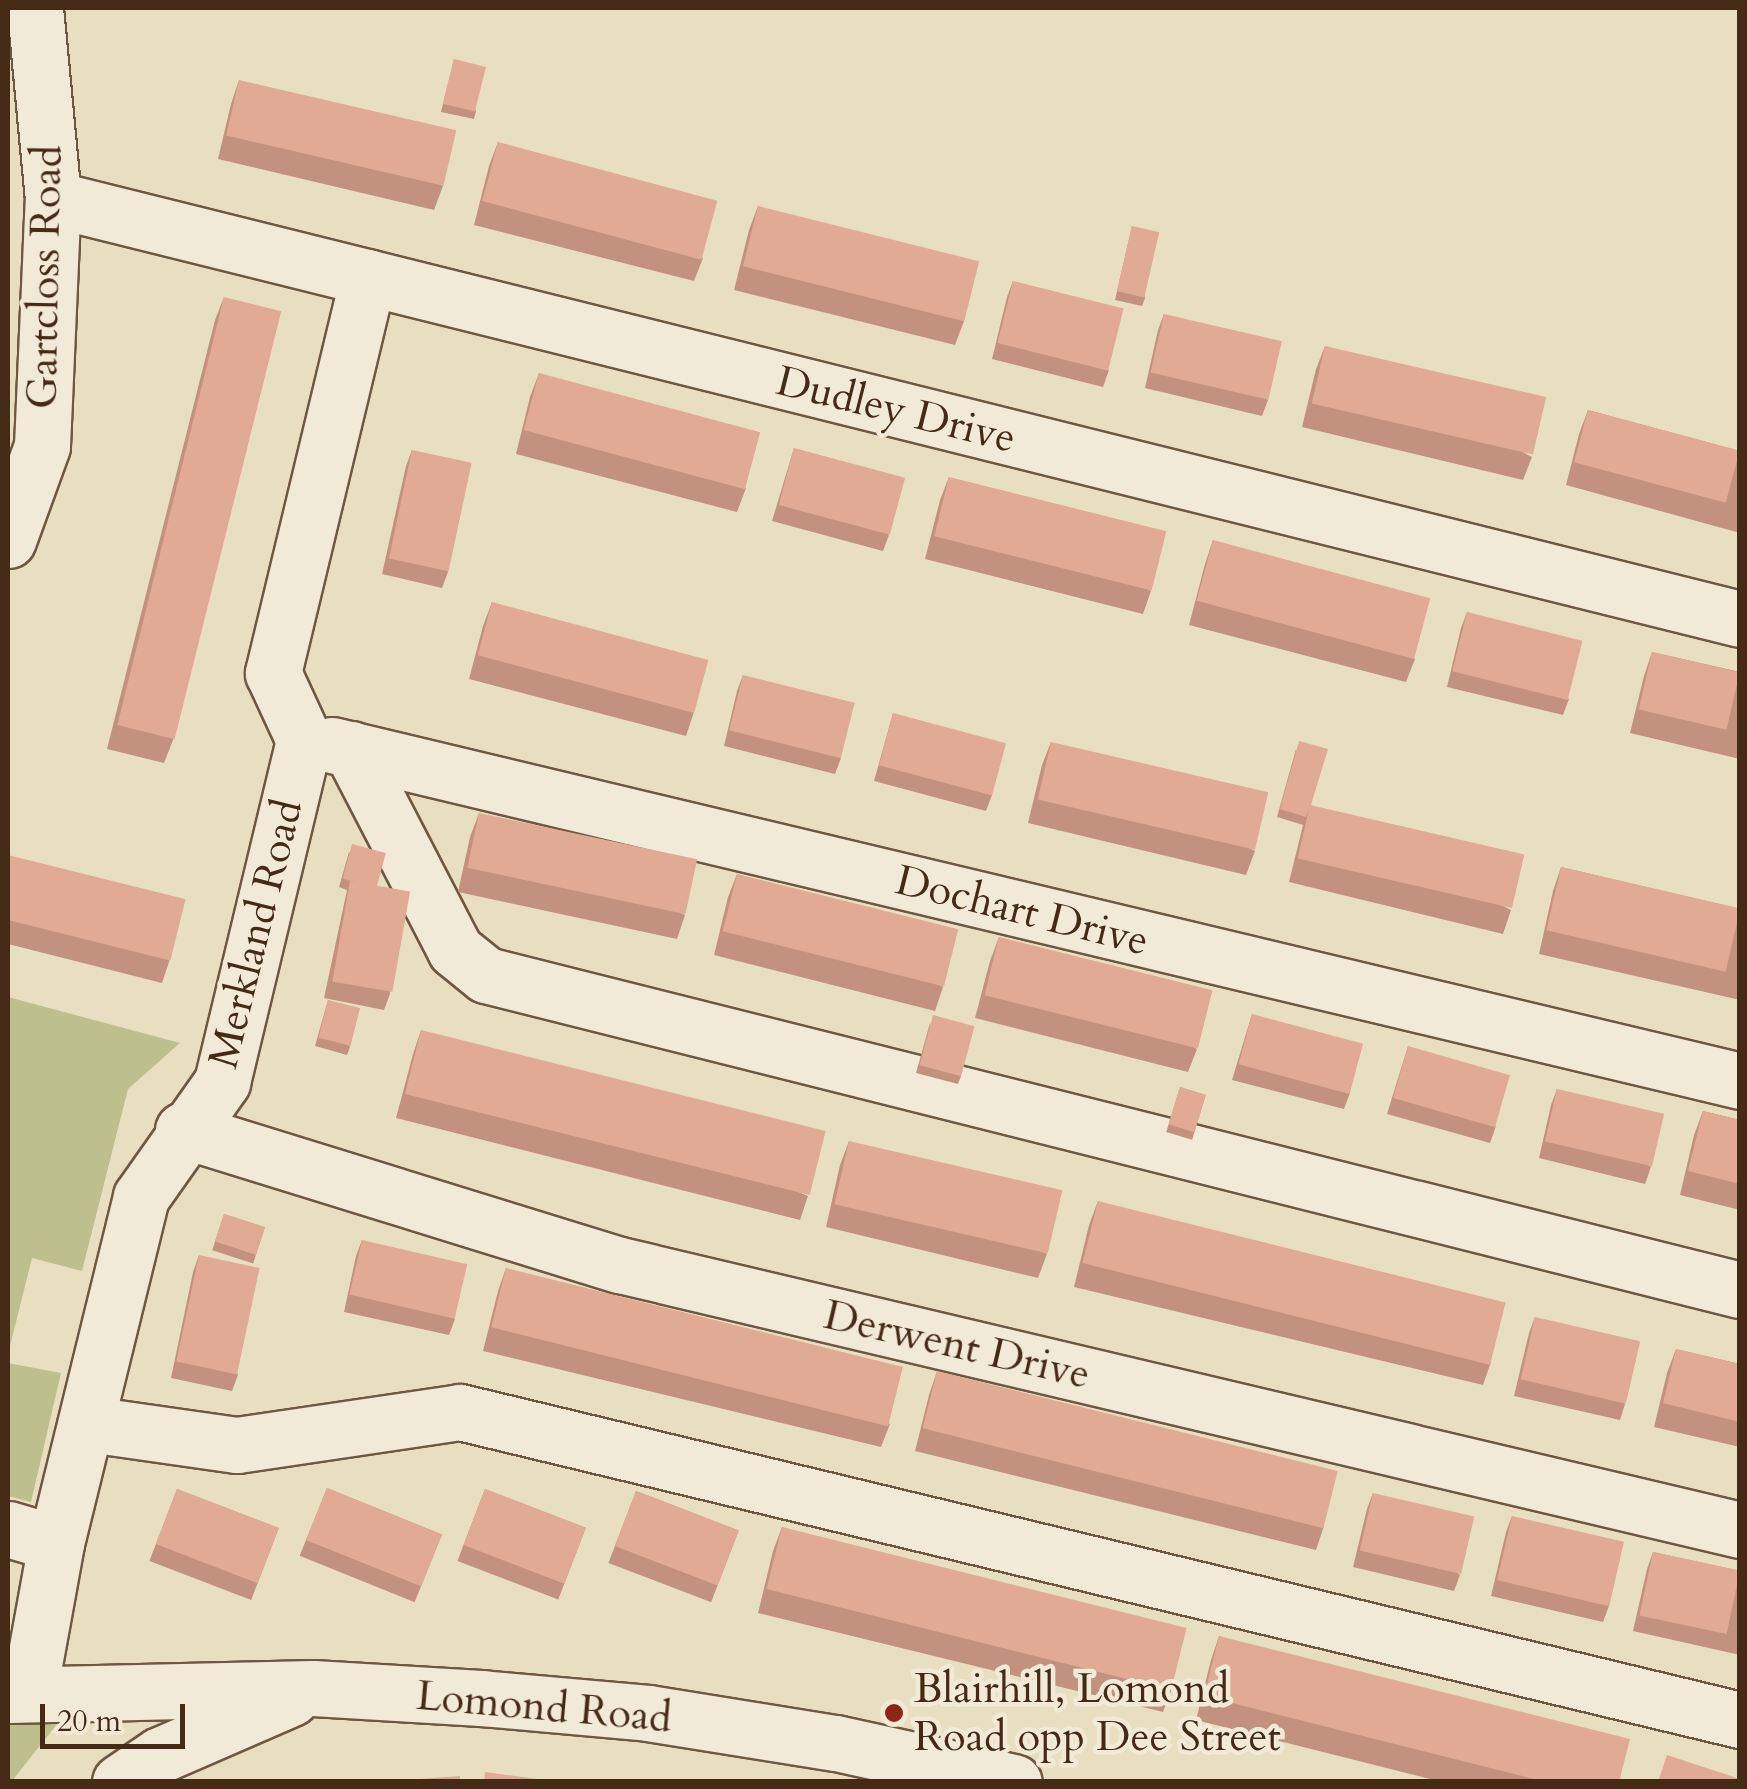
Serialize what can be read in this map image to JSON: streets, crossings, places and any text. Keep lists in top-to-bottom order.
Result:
{
  "streets": {
    "street": [
      "Gartcloss Road",
      "Dudley Drive",
      "Dochart Drive",
      "Merkland Road",
      "Derwent Drive",
      "Lomond Road"
    ]
  },
  "crossings": [
    ["Gartcloss Road", "Dudley Drive"],
    ["Dudley Drive", "Merkland Road"],
    ["Dochart Drive", "Merkland Road"],
    ["Merkland Road", "Derwent Drive"],
    ["Merkland Road", "Lomond Road"]
  ],
  "places": ["Blairhill, Lomond Road opp Dee Street"],
  "scale_bar": "20 m"
}
